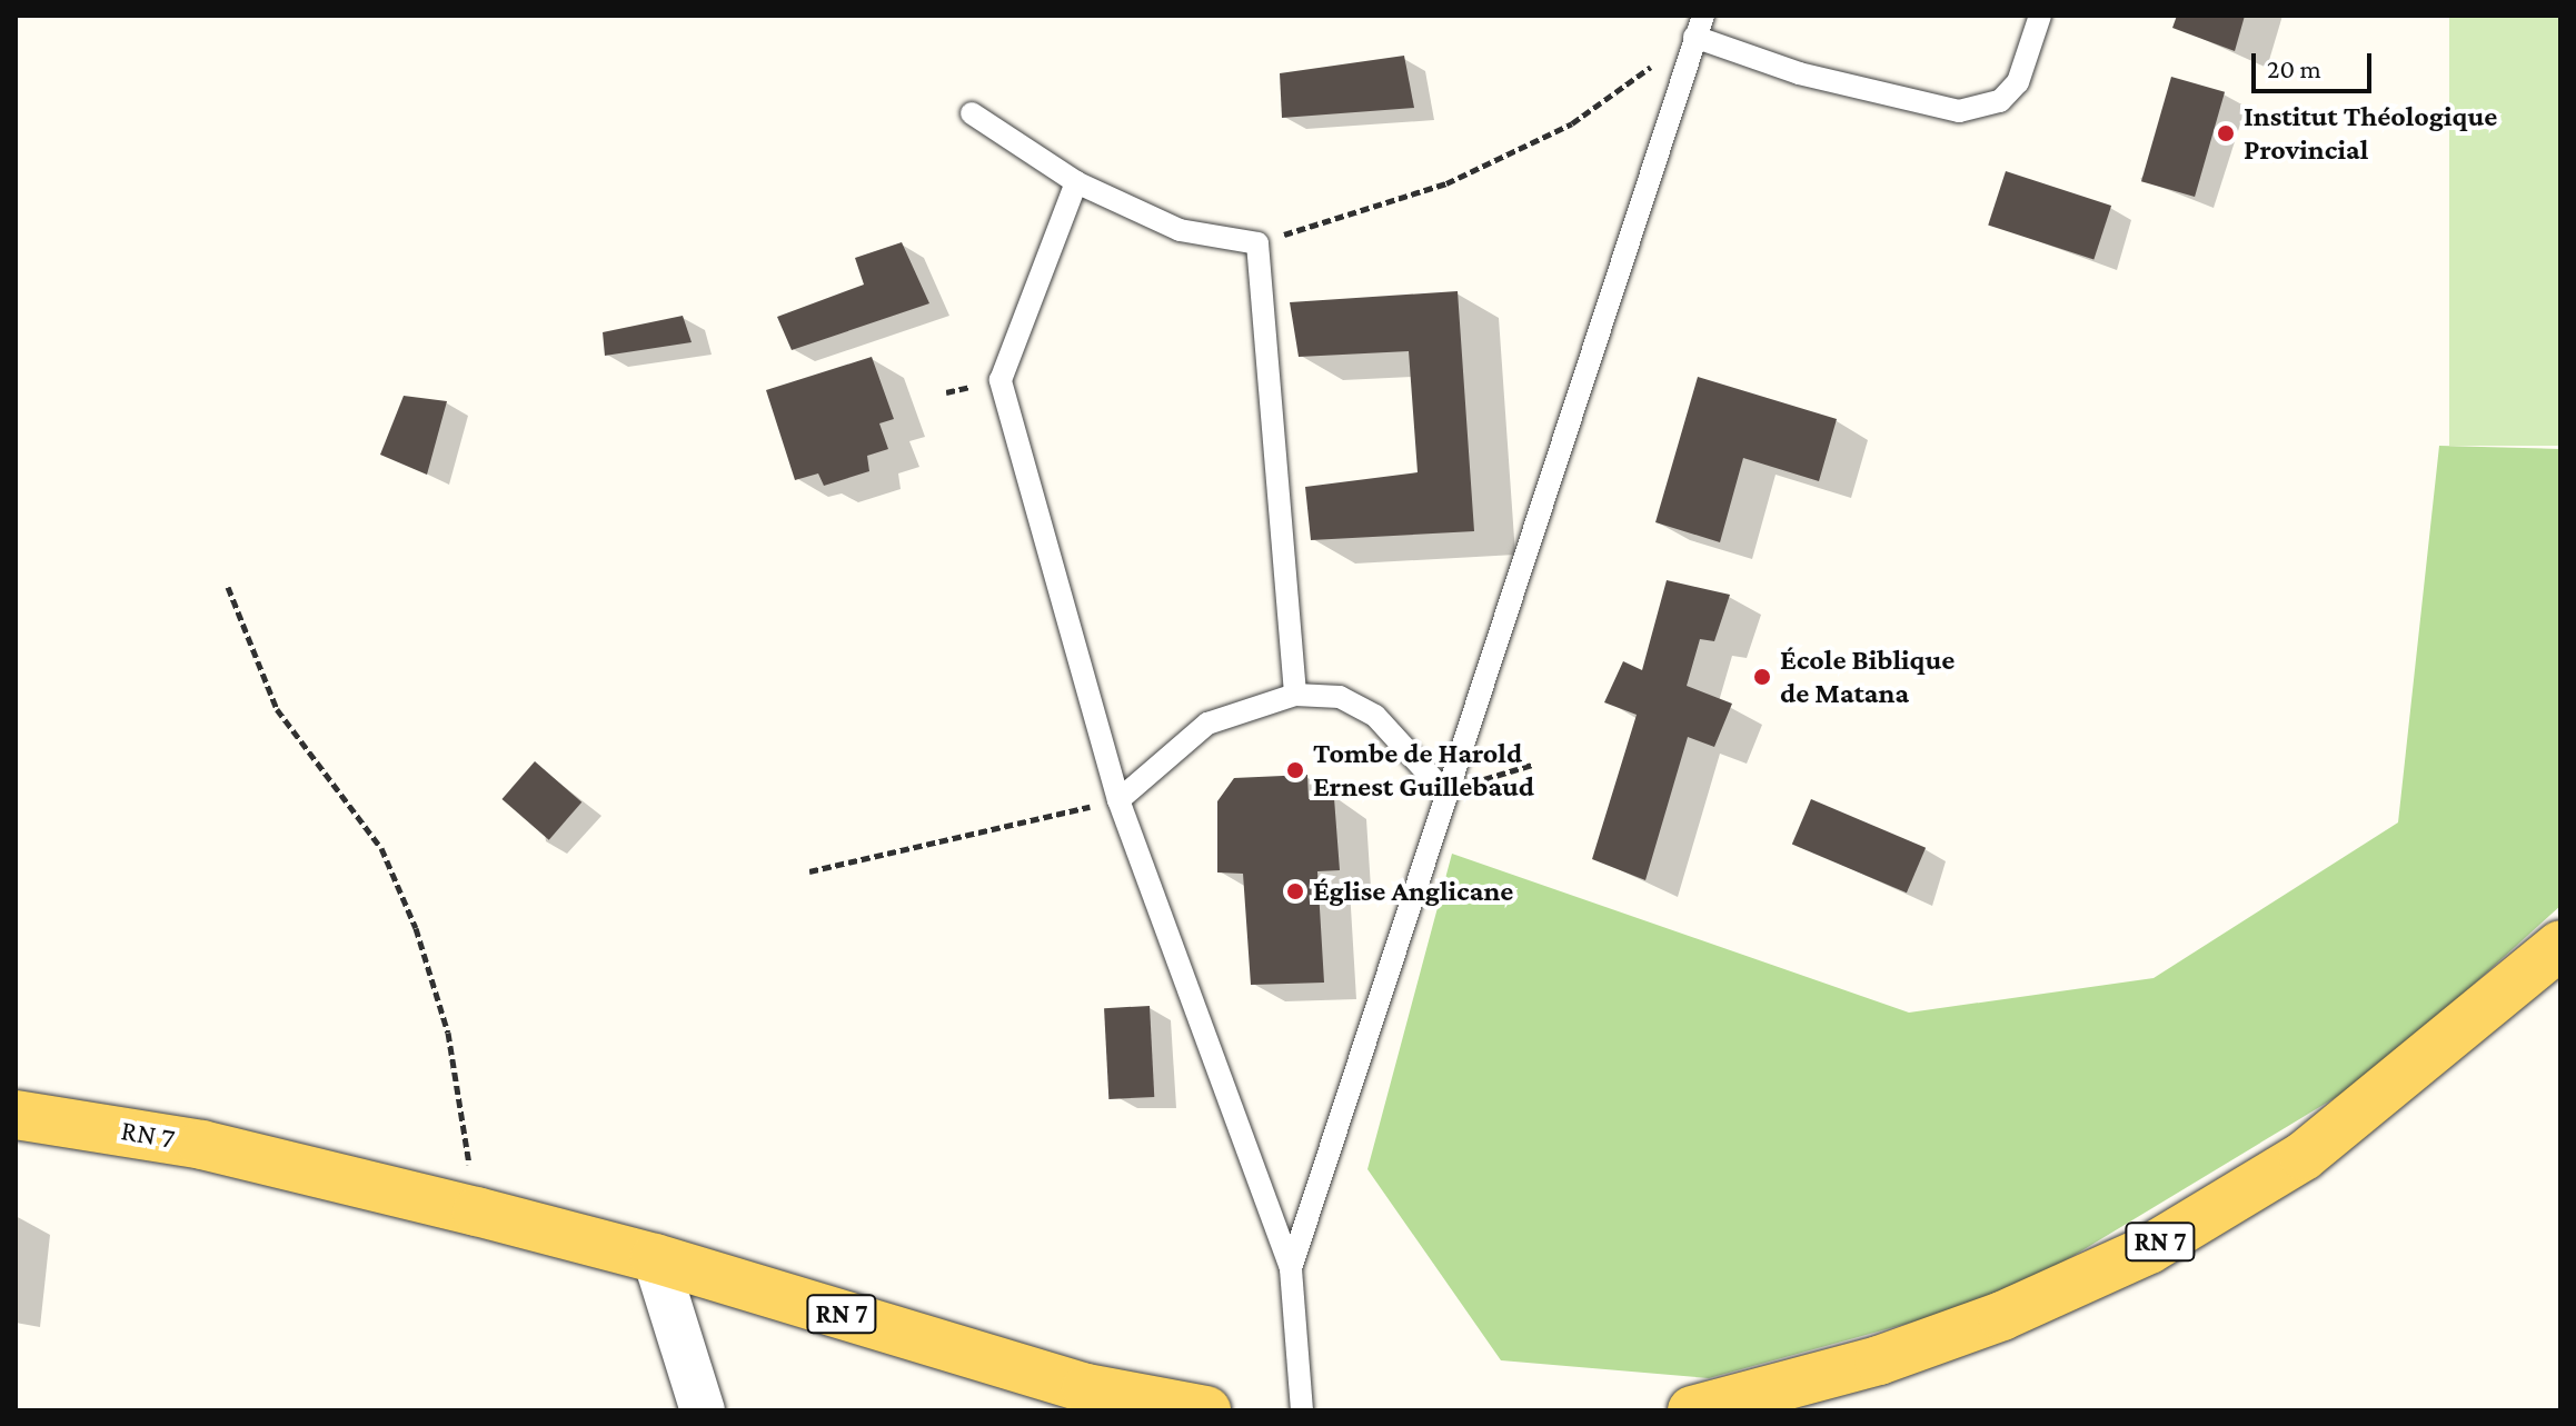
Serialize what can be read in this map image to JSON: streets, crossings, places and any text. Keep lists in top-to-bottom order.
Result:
{
  "streets": {
    "main road": ["RN 7"]
  },
  "places": [
    "Institut Théologique Provincial",
    "École Biblique de Matana",
    "Tombe de Harold Ernest Guillebaud",
    "Église Anglicane"
  ],
  "scale_bar": "20 m"
}
